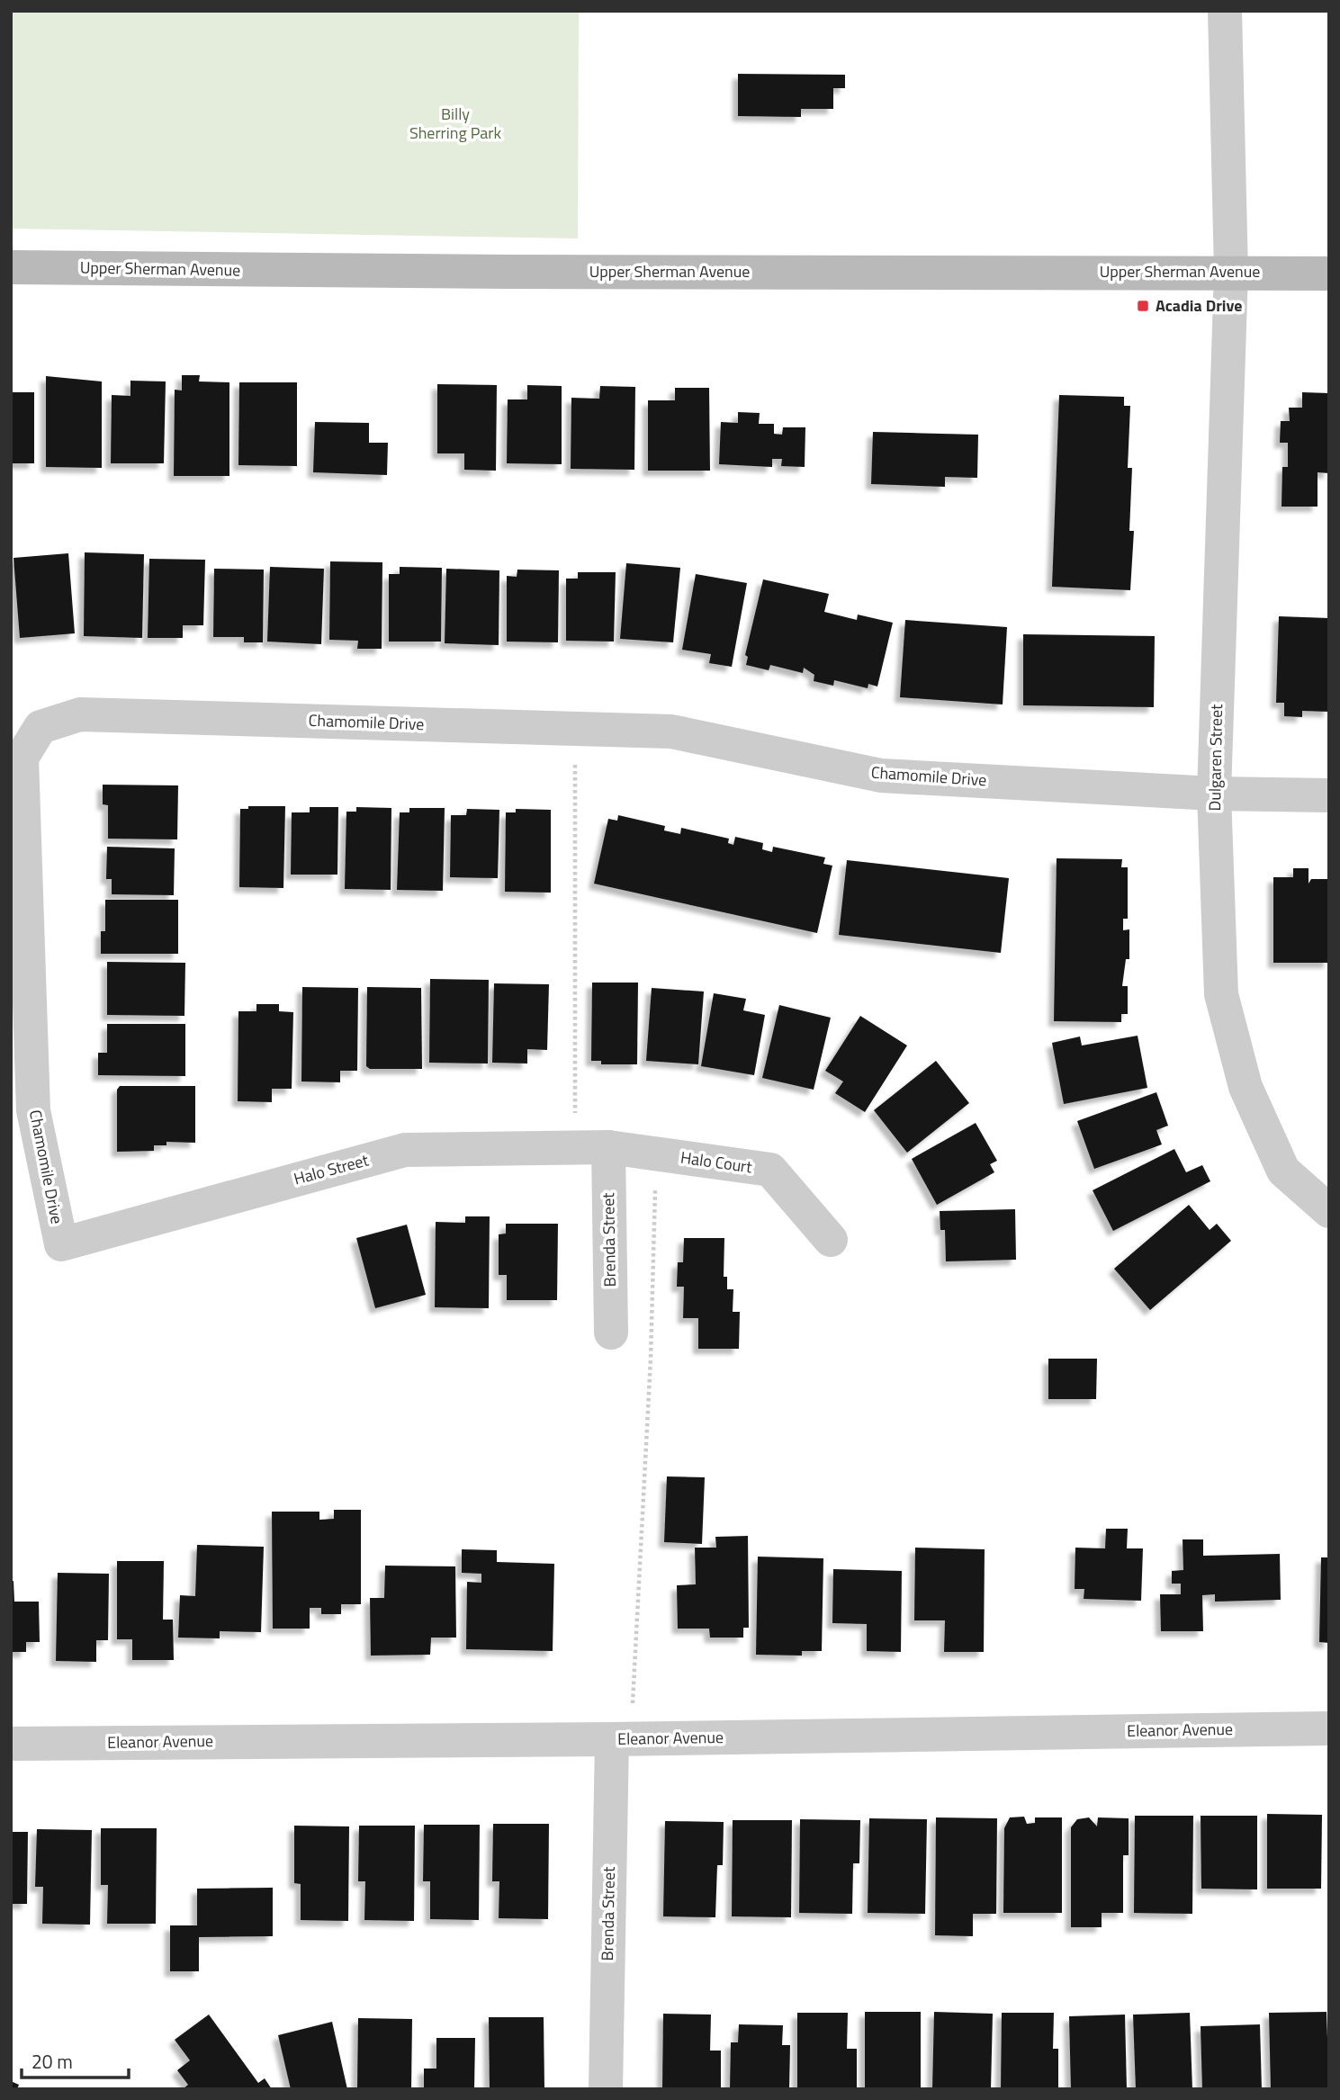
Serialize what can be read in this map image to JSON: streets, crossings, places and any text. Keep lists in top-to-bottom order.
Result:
{
  "streets": {
    "main road": ["Upper Sherman Avenue"],
    "street": [
      "Chamomile Drive",
      "Dulgaren Street",
      "Halo Court",
      "Halo Street",
      "Brenda Street",
      "Eleanor Avenue"
    ]
  },
  "crossings": [
    ["Upper Sherman Avenue", "Dulgaren Street"],
    ["Chamomile Drive", "Dulgaren Street"],
    ["Chamomile Drive", "Halo Street"],
    ["Halo Court", "Halo Street"],
    ["Halo Court", "Brenda Street"],
    ["Halo Street", "Brenda Street"],
    ["Brenda Street", "Eleanor Avenue"]
  ],
  "parks": ["Billy Sherring Park"],
  "places": {
    "transit": ["Acadia Drive"]
  },
  "scale_bar": "20 m"
}
